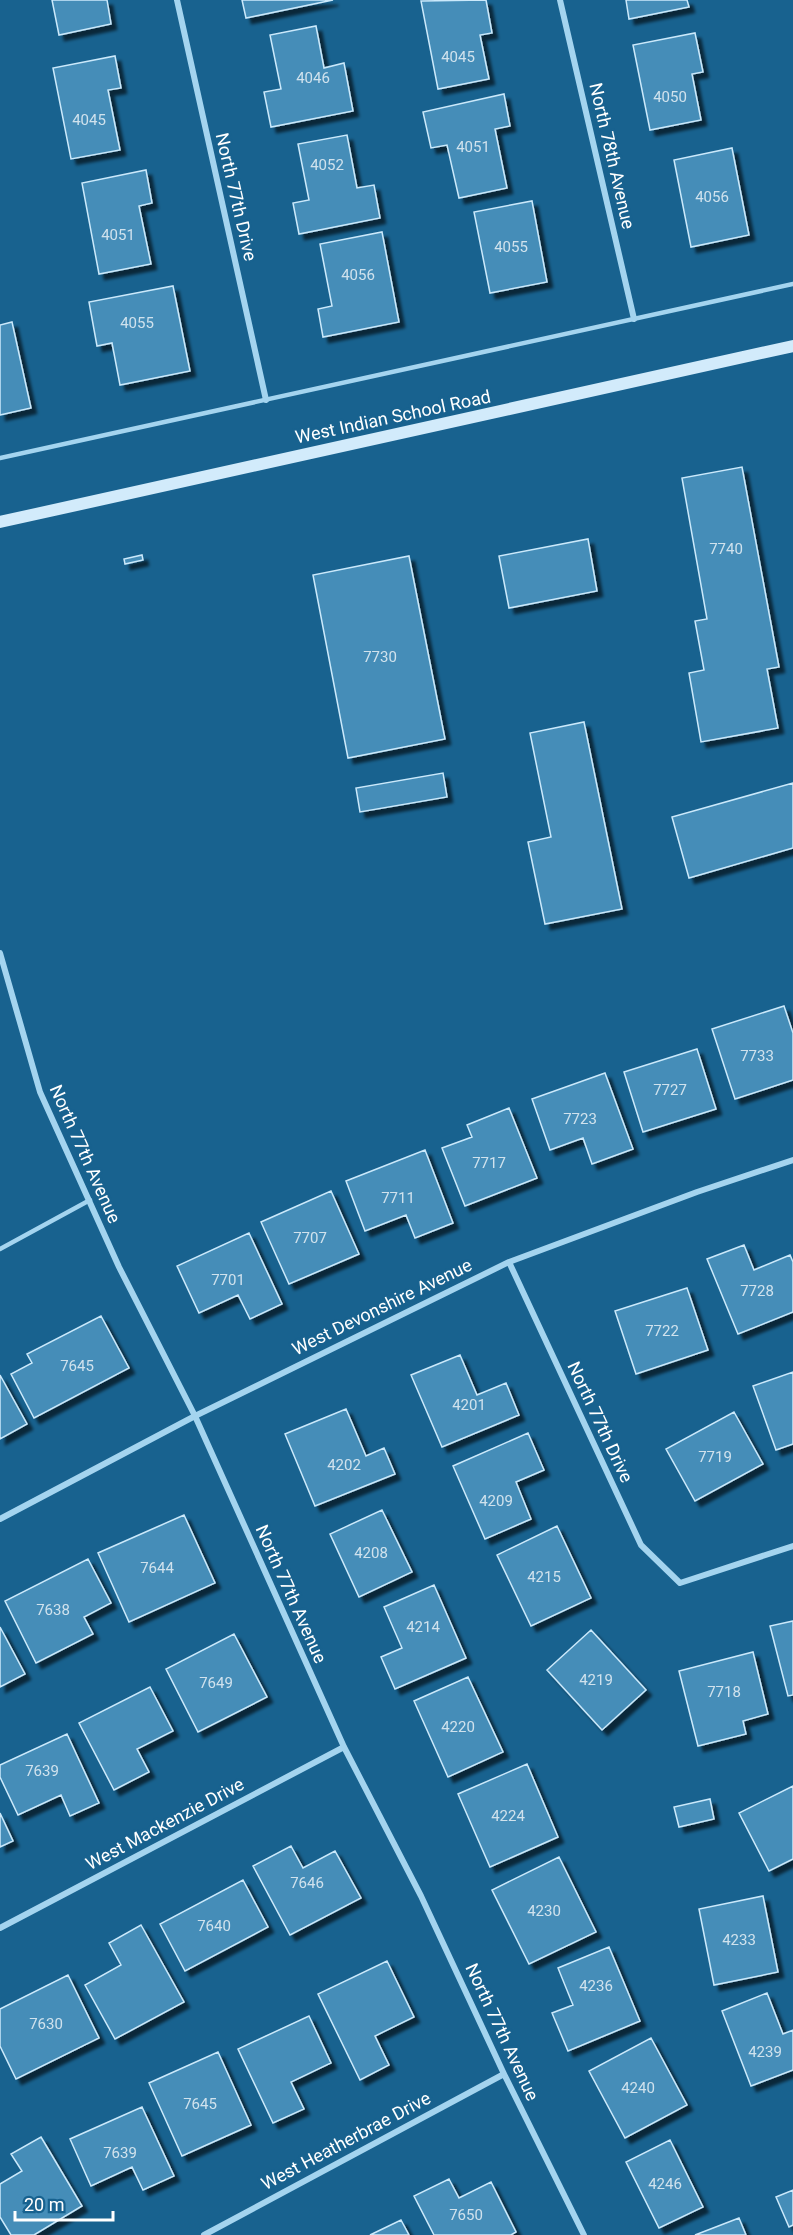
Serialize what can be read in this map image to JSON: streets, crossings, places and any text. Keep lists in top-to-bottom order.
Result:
{
  "streets": {
    "main road": ["West Indian School Road"],
    "street": [
      "North 78th Avenue",
      "North 77th Drive",
      "North 77th Avenue",
      "West Devonshire Avenue",
      "West Mackenzie Drive",
      "West Heatherbrae Drive"
    ]
  },
  "crossings": [
    ["North 77th Drive", "West Devonshire Avenue"],
    ["North 77th Avenue", "West Devonshire Avenue"],
    ["North 77th Avenue", "West Mackenzie Drive"],
    ["North 77th Avenue", "West Heatherbrae Drive"]
  ],
  "house_numbers": [
    "4045",
    "4046",
    "4050",
    "4045",
    "4051",
    "4052",
    "4056",
    "4051",
    "4055",
    "4056",
    "4055",
    "7740",
    "7730",
    "7733",
    "7727",
    "7723",
    "7717",
    "7711",
    "7707",
    "7701",
    "7728",
    "7722",
    "7645",
    "4201",
    "7719",
    "4202",
    "4209",
    "4208",
    "7644",
    "4215",
    "7638",
    "4214",
    "4219",
    "7649",
    "7718",
    "4220",
    "7639",
    "4224",
    "7646",
    "4230",
    "7640",
    "4233",
    "4236",
    "7630",
    "4239",
    "4240",
    "7645",
    "7639",
    "4246",
    "7650"
  ],
  "scale_bar": "20 m"
}
